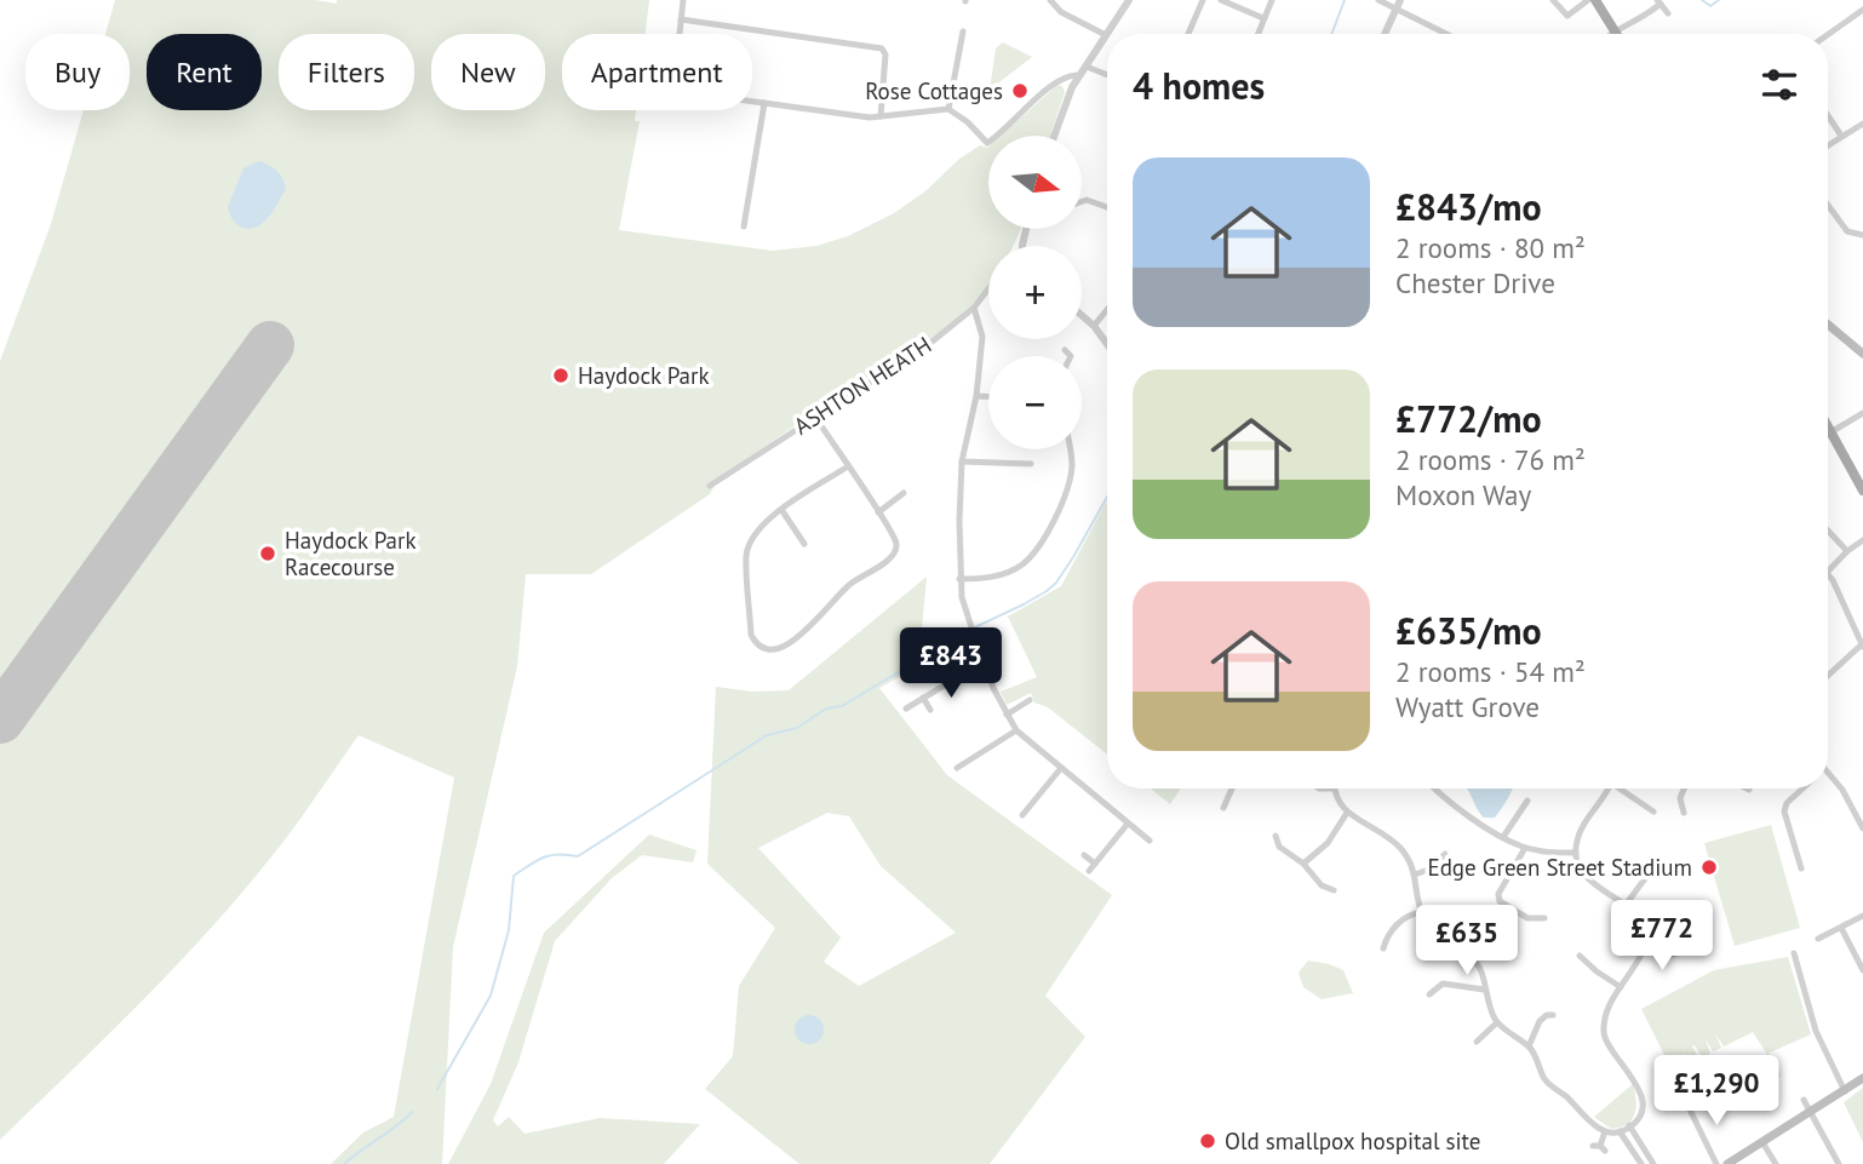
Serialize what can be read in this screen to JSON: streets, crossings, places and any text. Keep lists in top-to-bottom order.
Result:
{
  "streets": {
    "street": ["ASHTON HEATH"]
  },
  "places": [
    "Rose Cottages",
    "Haydock Park",
    "Haydock Park Racecourse",
    "Edge Green Street Stadium",
    "Old smallpox hospital site"
  ],
  "north": "right",
  "page": {
    "chip": [
      "Buy",
      "Rent",
      "Filters",
      "New",
      "Apartment"
    ],
    "heading": "4 homes",
    "map_buttons": ["+", "−"],
    "list": [
      {
        "name": "£843/mo",
        "note": "2 rooms · 80 m² · Chester Drive"
      },
      {
        "name": "£772/mo",
        "note": "2 rooms · 76 m² · Moxon Way"
      },
      {
        "name": "£635/mo",
        "note": "2 rooms · 54 m² · Wyatt Grove"
      }
    ],
    "price": [
      "£843",
      "£772",
      "£635",
      "£1,290"
    ]
  }
}
